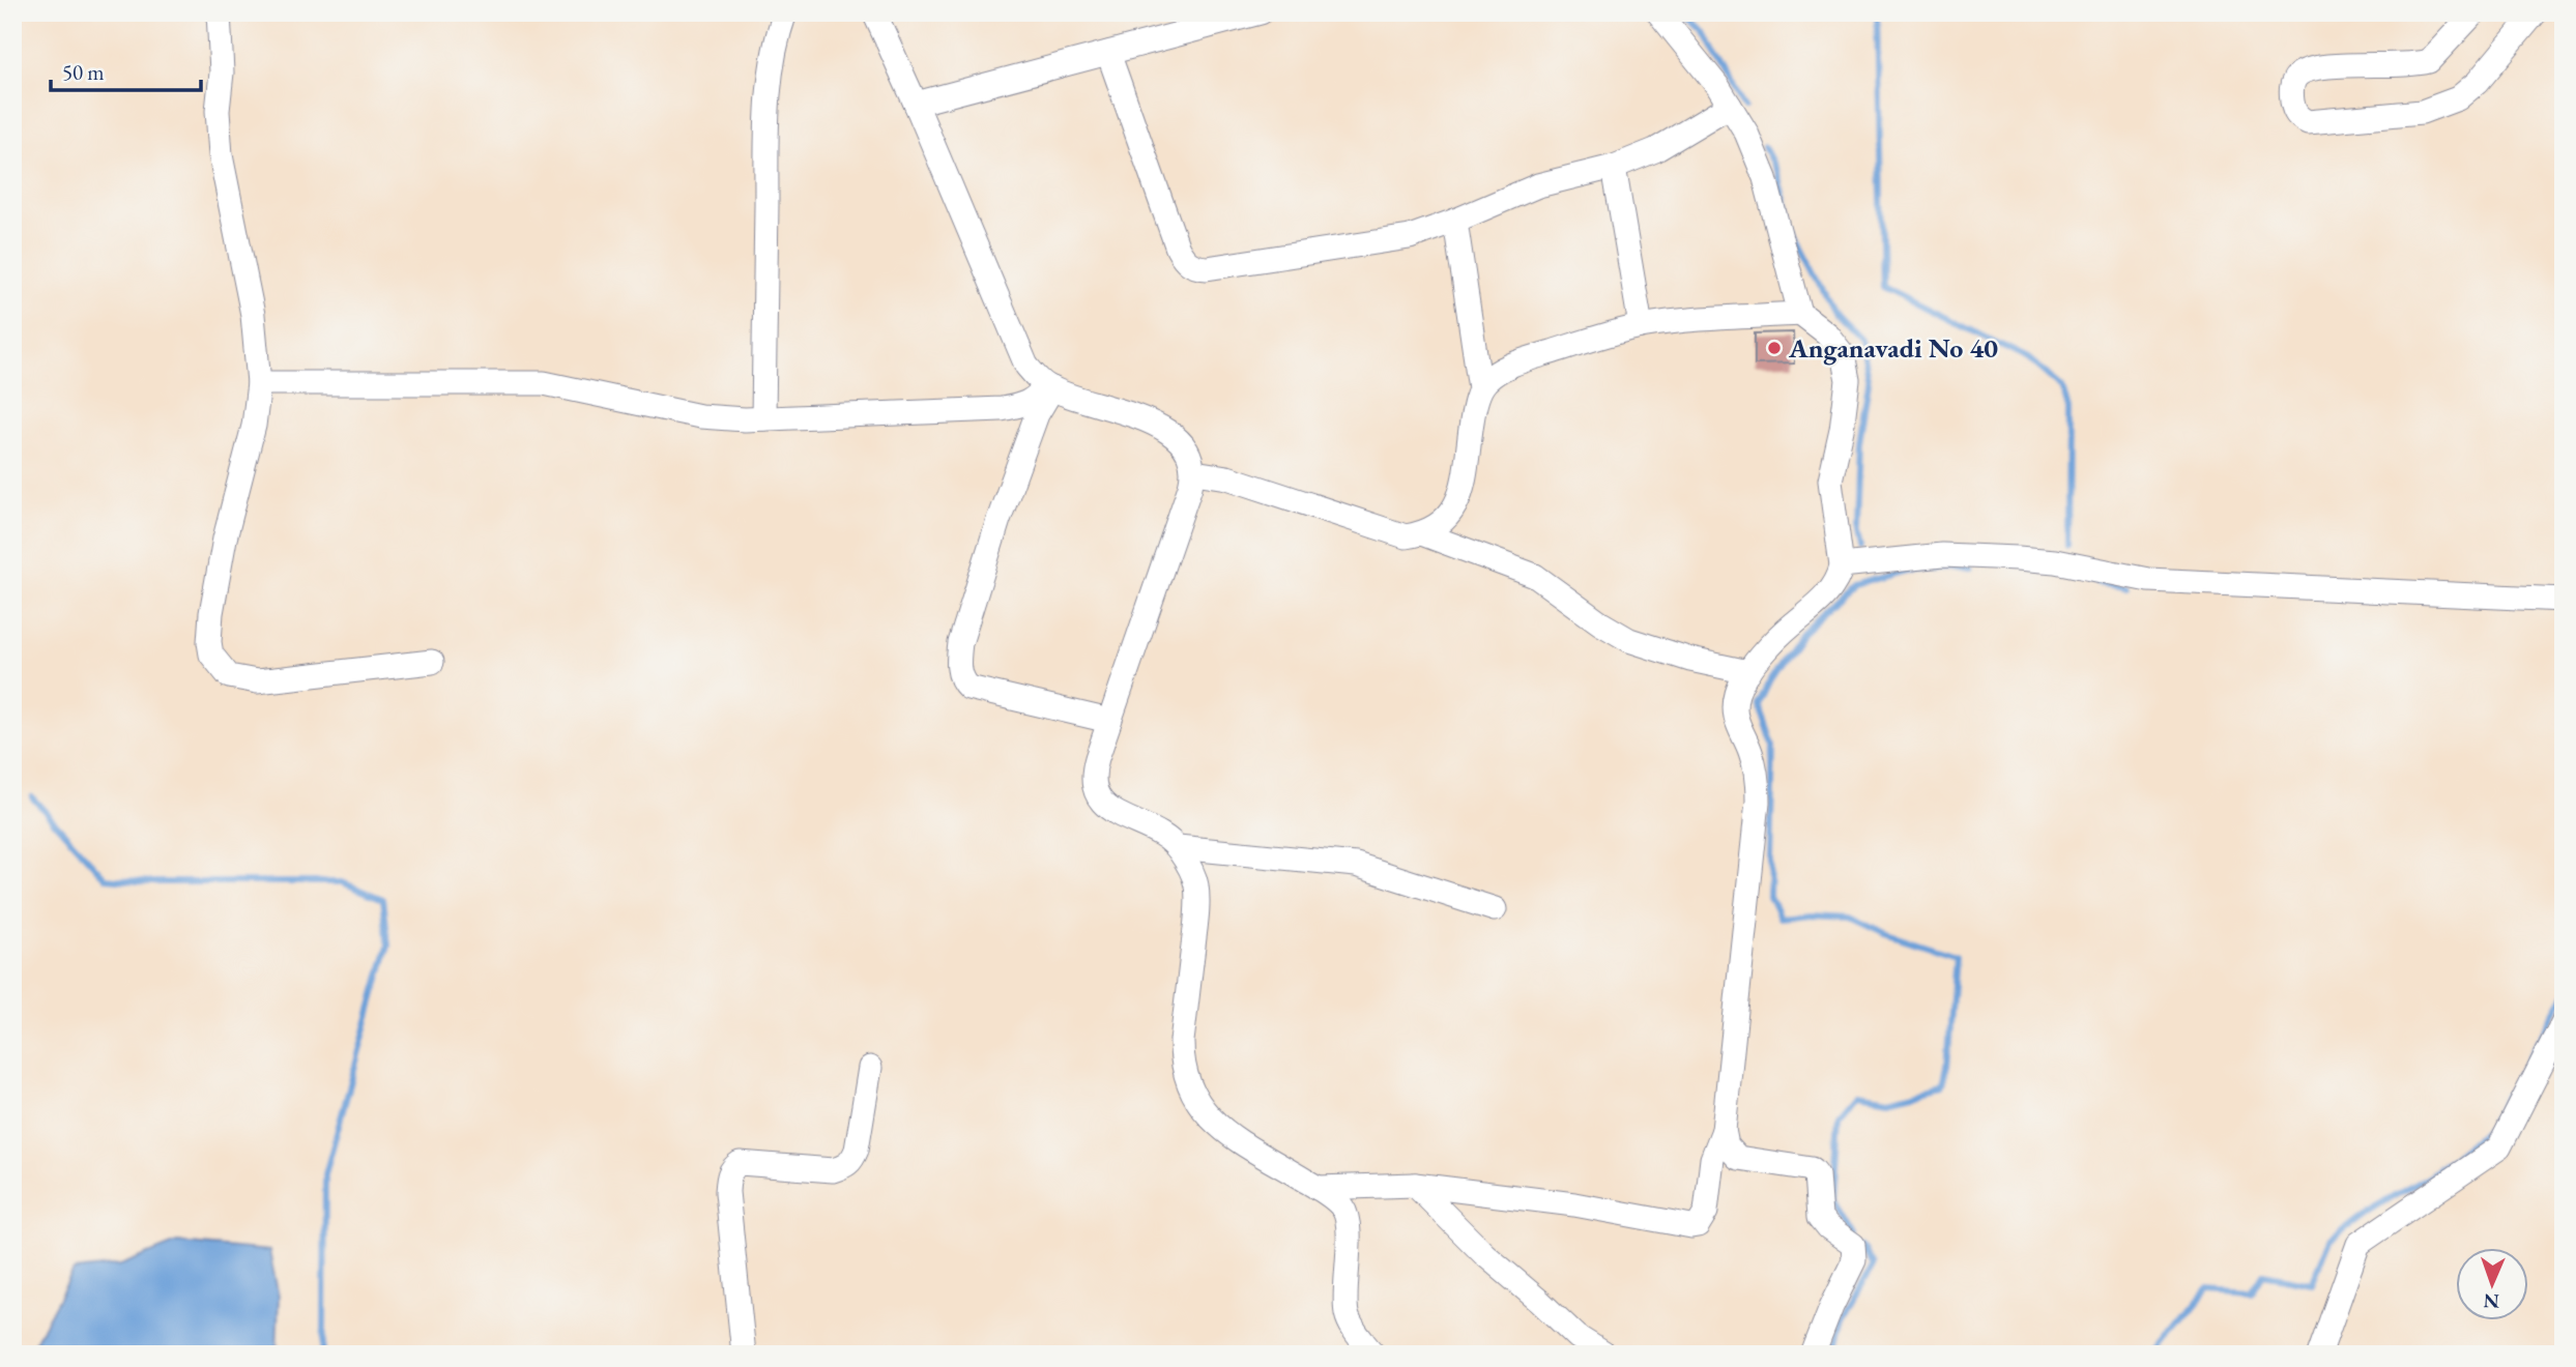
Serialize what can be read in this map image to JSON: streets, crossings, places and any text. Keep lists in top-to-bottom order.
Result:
{
  "places": ["Anganavadi No 40"],
  "scale_bar": "50 m",
  "north": "bottom"
}
